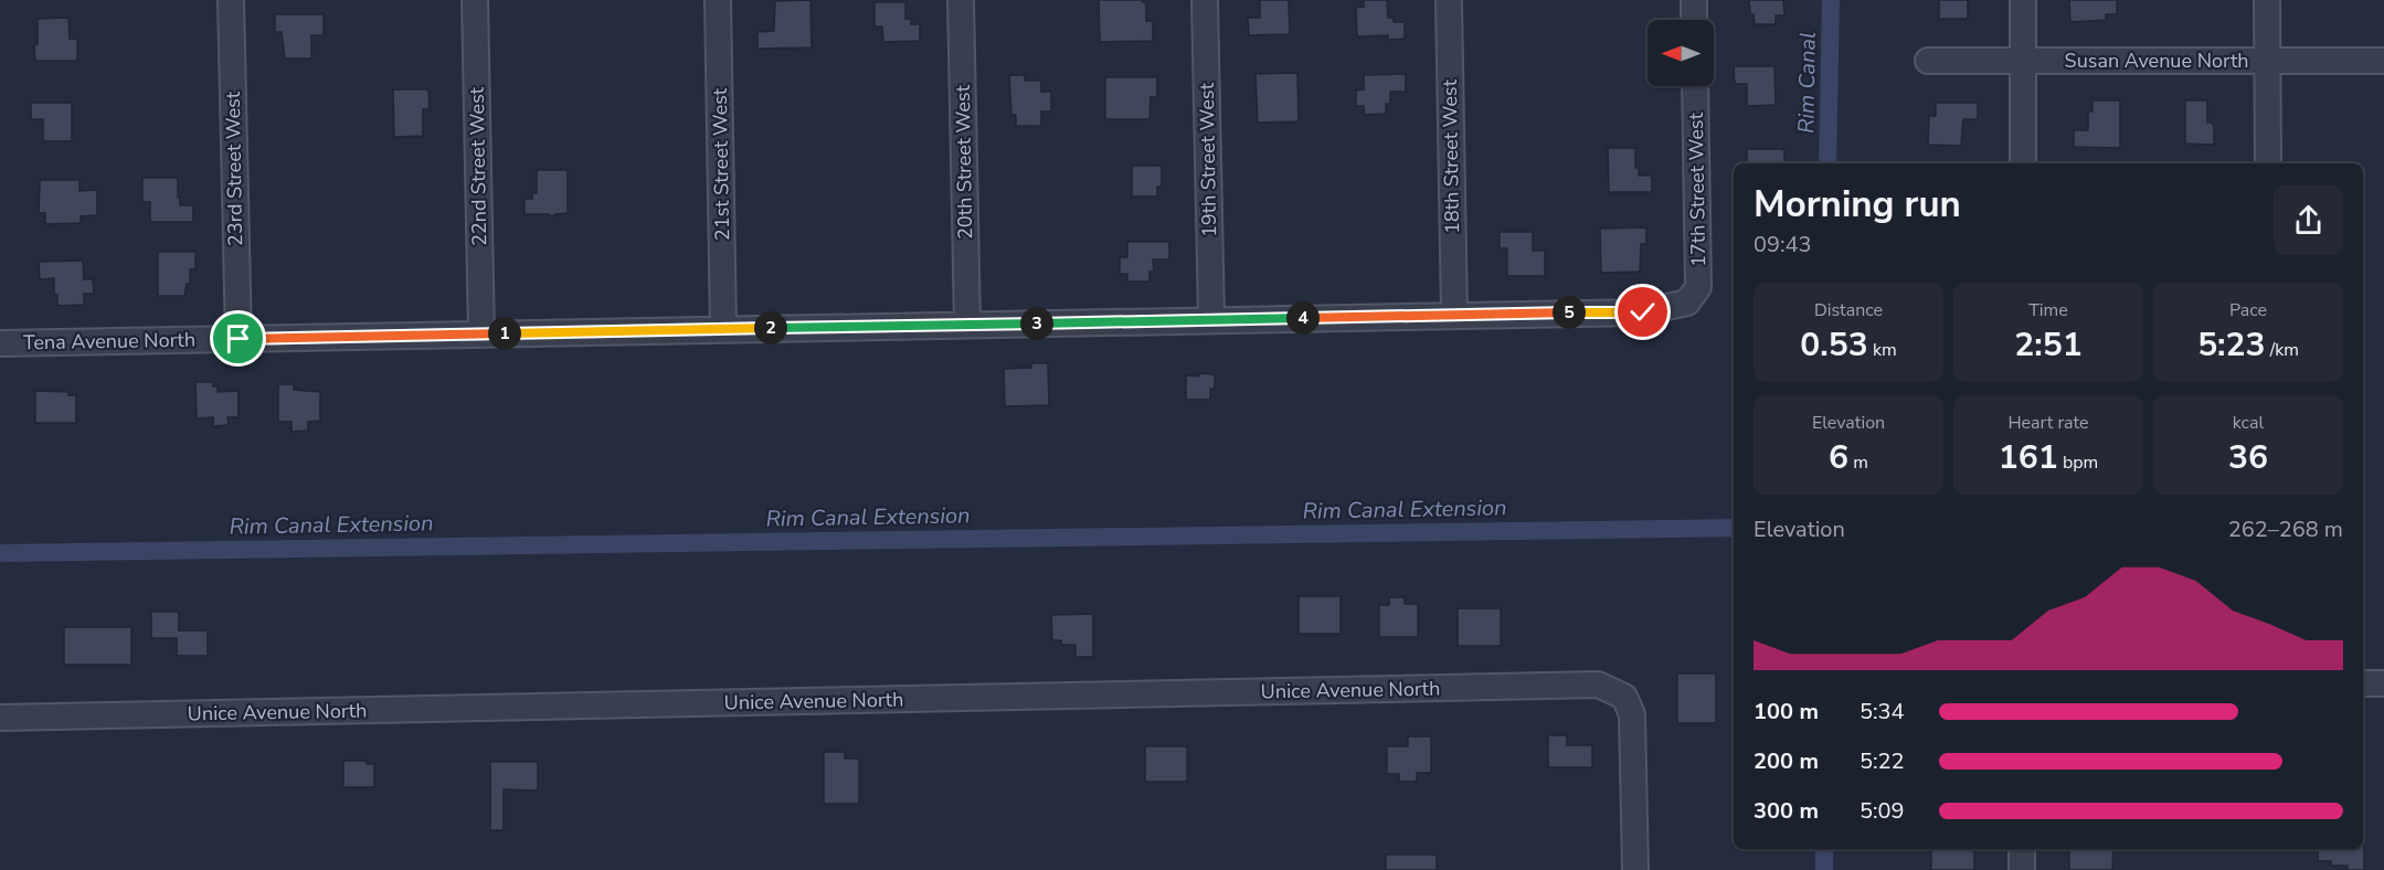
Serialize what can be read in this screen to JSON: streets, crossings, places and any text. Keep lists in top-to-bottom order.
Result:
{
  "streets": {
    "street": [
      "Susan Avenue North",
      "18th Street West",
      "19th Street West",
      "20th Street West",
      "21st Street West",
      "22nd Street West",
      "23rd Street West",
      "17th Street West",
      "Tena Avenue North",
      "Unice Avenue North"
    ]
  },
  "crossings": [
    ["18th Street West", "Tena Avenue North"],
    ["19th Street West", "Tena Avenue North"],
    ["20th Street West", "Tena Avenue North"],
    ["21st Street West", "Tena Avenue North"],
    ["22nd Street West", "Tena Avenue North"],
    ["23rd Street West", "Tena Avenue North"],
    ["17th Street West", "Tena Avenue North"]
  ],
  "water": ["Rim Canal", "Rim Canal Extension"],
  "north": "left",
  "page": {
    "heading": ["Morning run", "09:43"],
    "stats": [
      ["Distance", "0.53 km"],
      ["Time", "2:51"],
      ["Pace", "5:23 /km"],
      ["Elevation", "6 m"],
      ["Heart rate", "161 bpm"],
      ["kcal", "36"]
    ],
    "pins": [
      "5",
      "4",
      "3",
      "2",
      "1"
    ],
    "chart": ["Elevation", "262–268 m"],
    "list": [
      {
        "name": "100 m",
        "note": "5:34"
      },
      {
        "name": "200 m",
        "note": "5:22"
      },
      {
        "name": "300 m",
        "note": "5:09"
      }
    ]
  }
}
